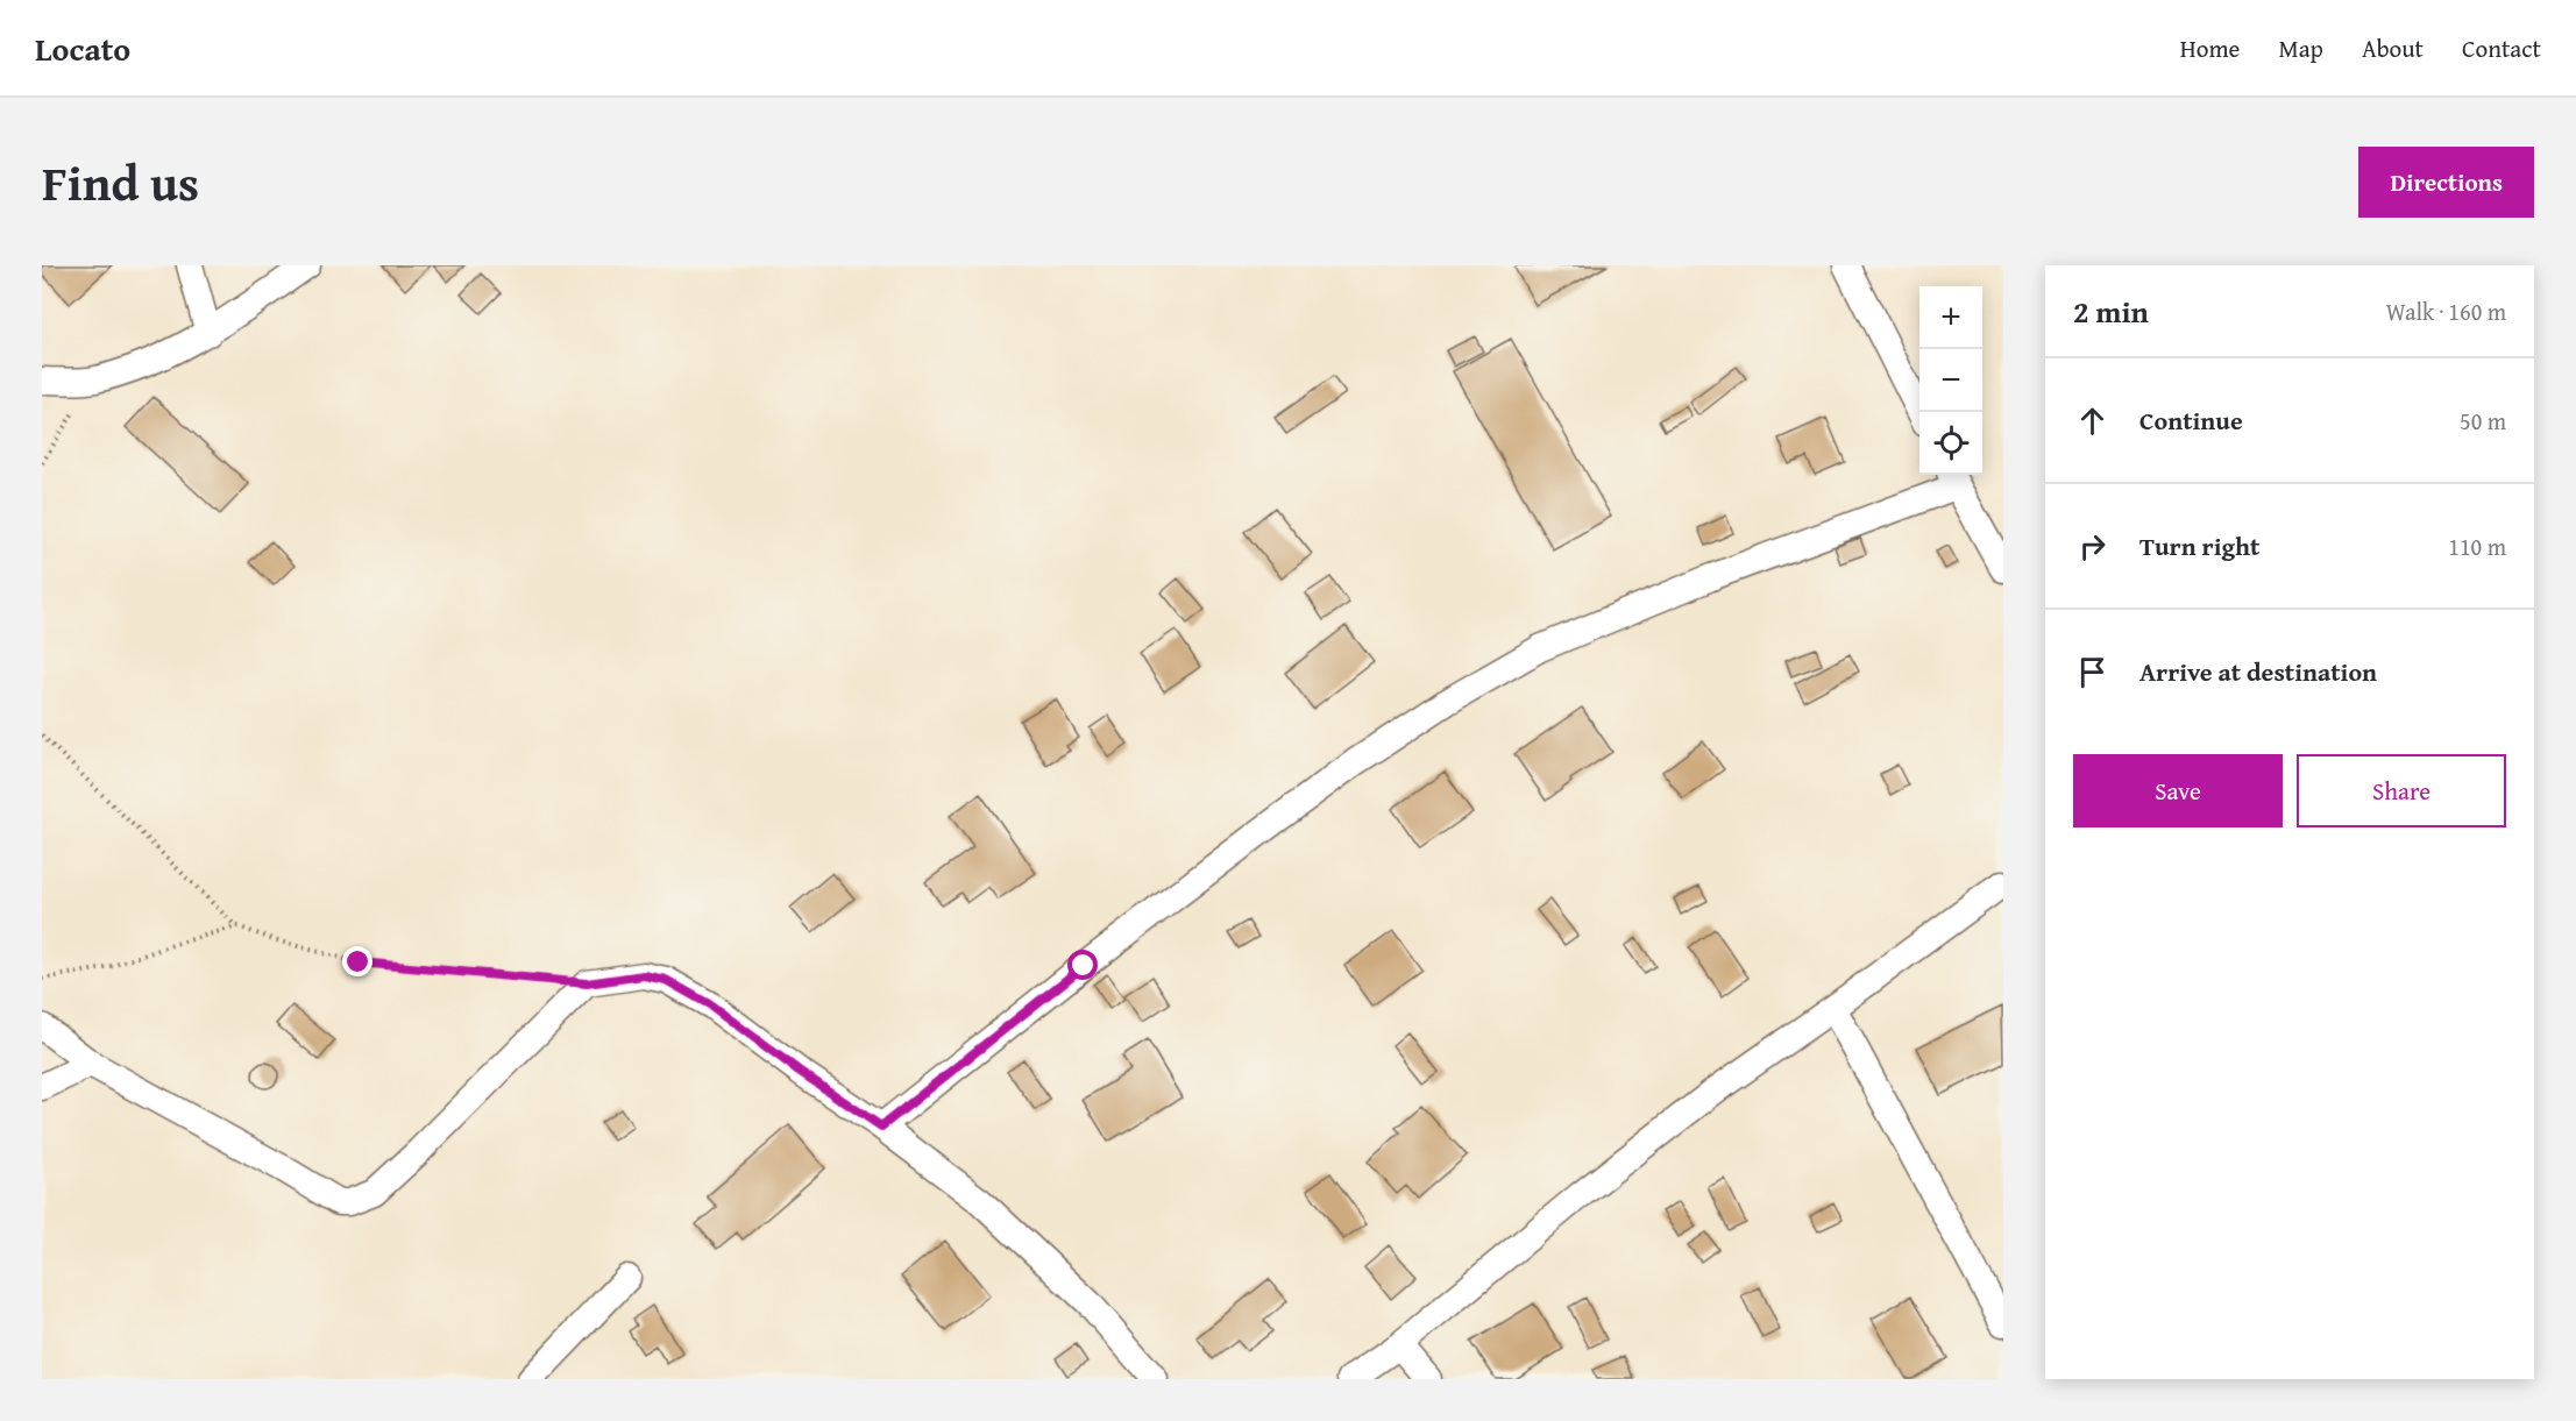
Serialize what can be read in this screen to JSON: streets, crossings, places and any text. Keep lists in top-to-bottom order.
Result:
{
  "page": {
    "header": "Locato",
    "nav": [
      "Home",
      "Map",
      "About",
      "Contact"
    ],
    "title": "Find us",
    "buttons": [
      "Directions",
      ["Save", "Share"]
    ],
    "heading": ["2 min", "Walk · 160 m"],
    "map_buttons": ["+", "−"],
    "list": [
      ["Continue", "50 m"],
      ["Turn right", "110 m"],
      "Arrive at destination"
    ]
  }
}
